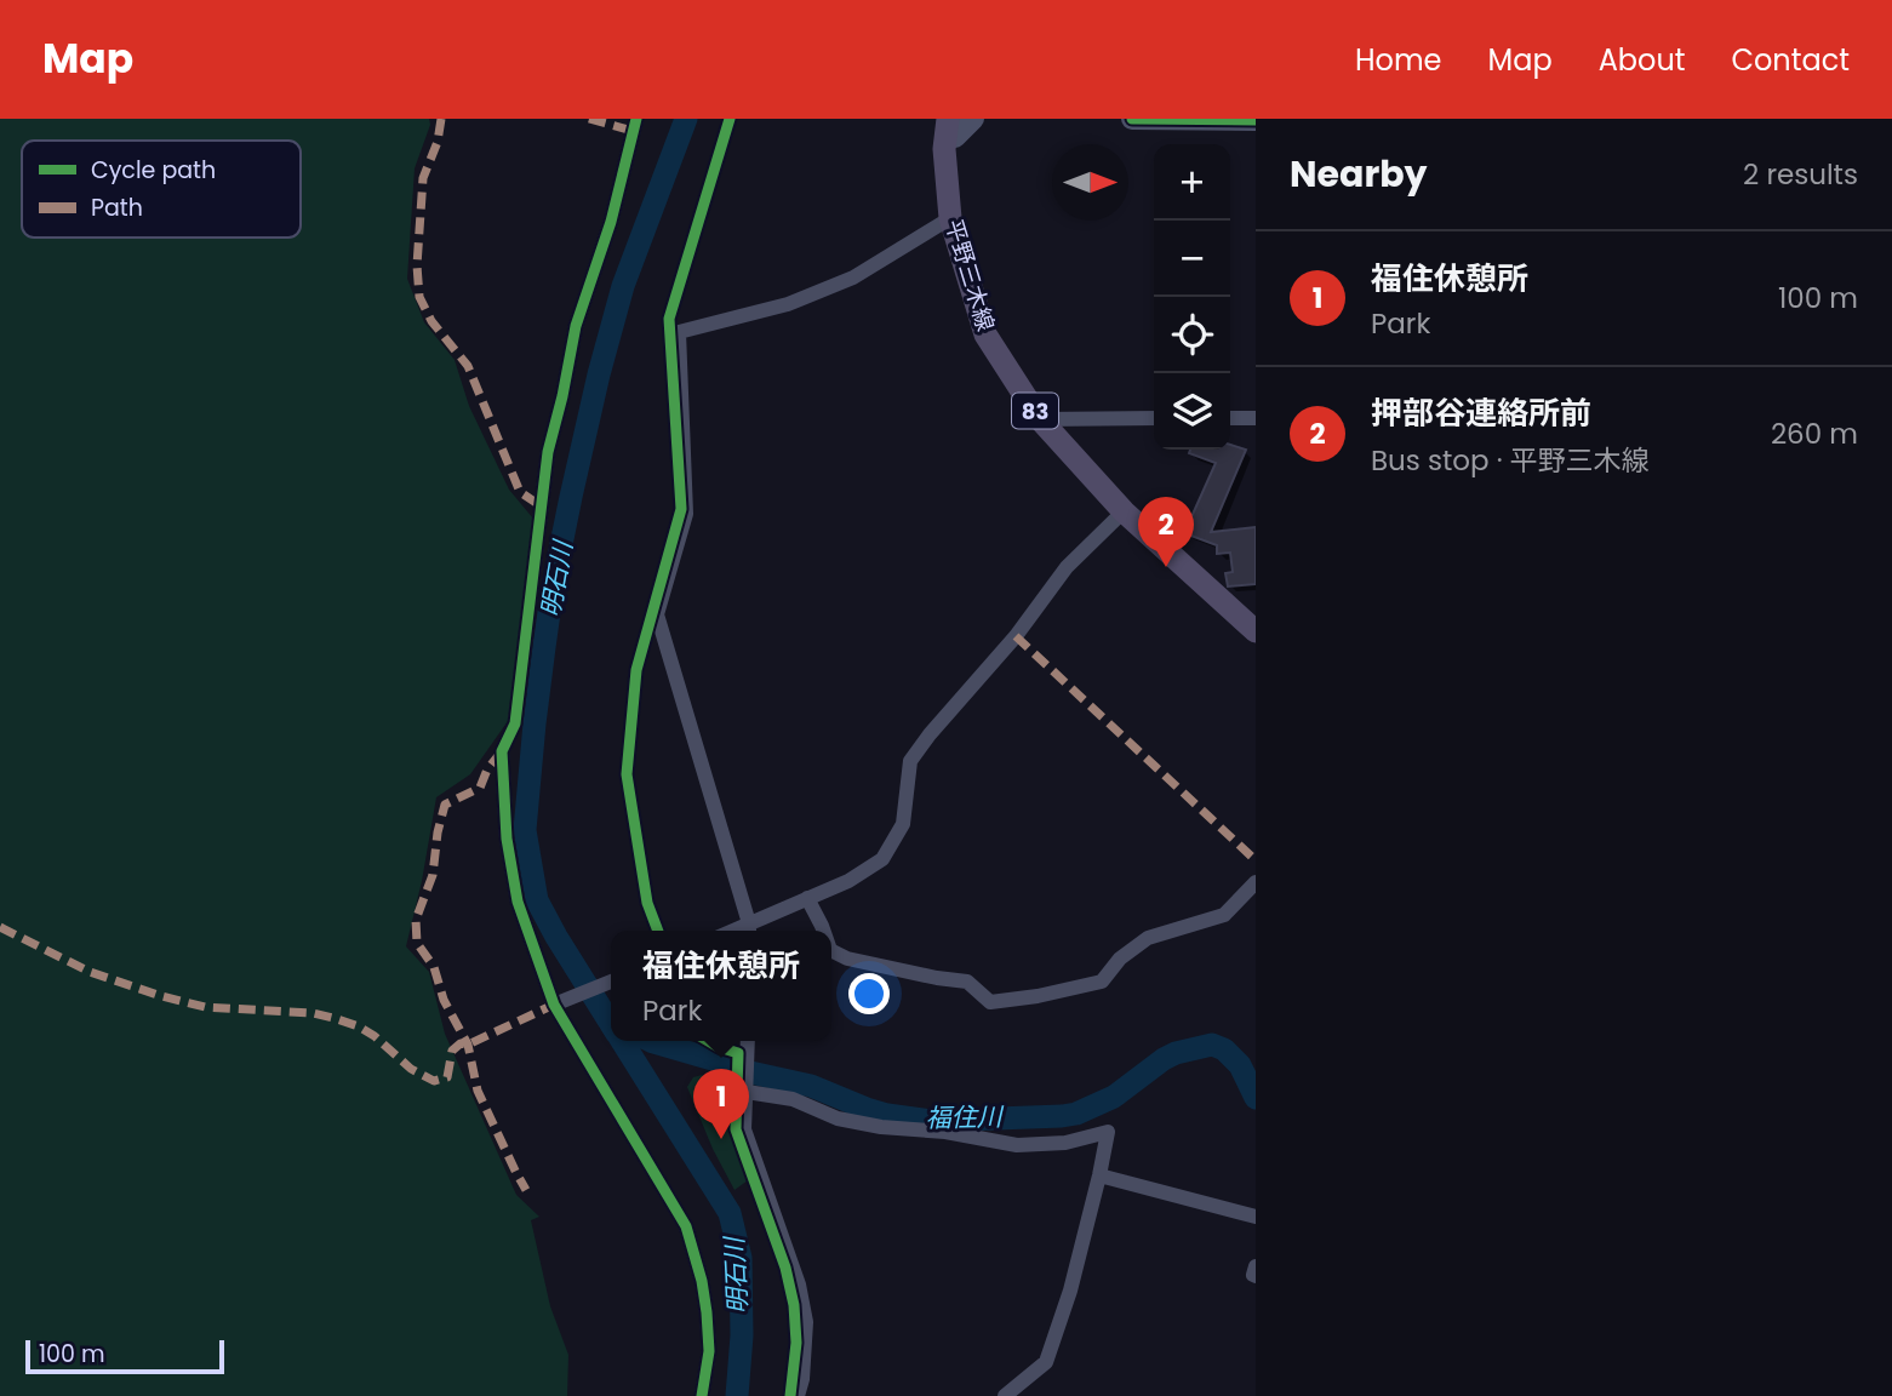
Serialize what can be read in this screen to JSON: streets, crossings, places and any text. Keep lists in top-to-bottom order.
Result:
{
  "streets": {
    "main road": ["平野三木線", "83"]
  },
  "water": ["明石川", "福住川"],
  "legend": ["Cycle path", "Path"],
  "scale_bar": "100 m",
  "north": "right",
  "page": {
    "header": "Map",
    "nav": [
      "Home",
      "Map",
      "About",
      "Contact"
    ],
    "heading": ["Nearby", "2 results"],
    "map_buttons": ["+", "−"],
    "list": [
      {
        "mark": "1",
        "name": "福住休憩所",
        "note": "Park",
        "value": "100 m"
      },
      {
        "mark": "2",
        "name": "押部谷連絡所前",
        "note": "Bus stop · 平野三木線",
        "value": "260 m"
      }
    ],
    "pins": ["2", "1"],
    "popup": ["福住休憩所", "Park"],
    "scale": "100 m"
  }
}
